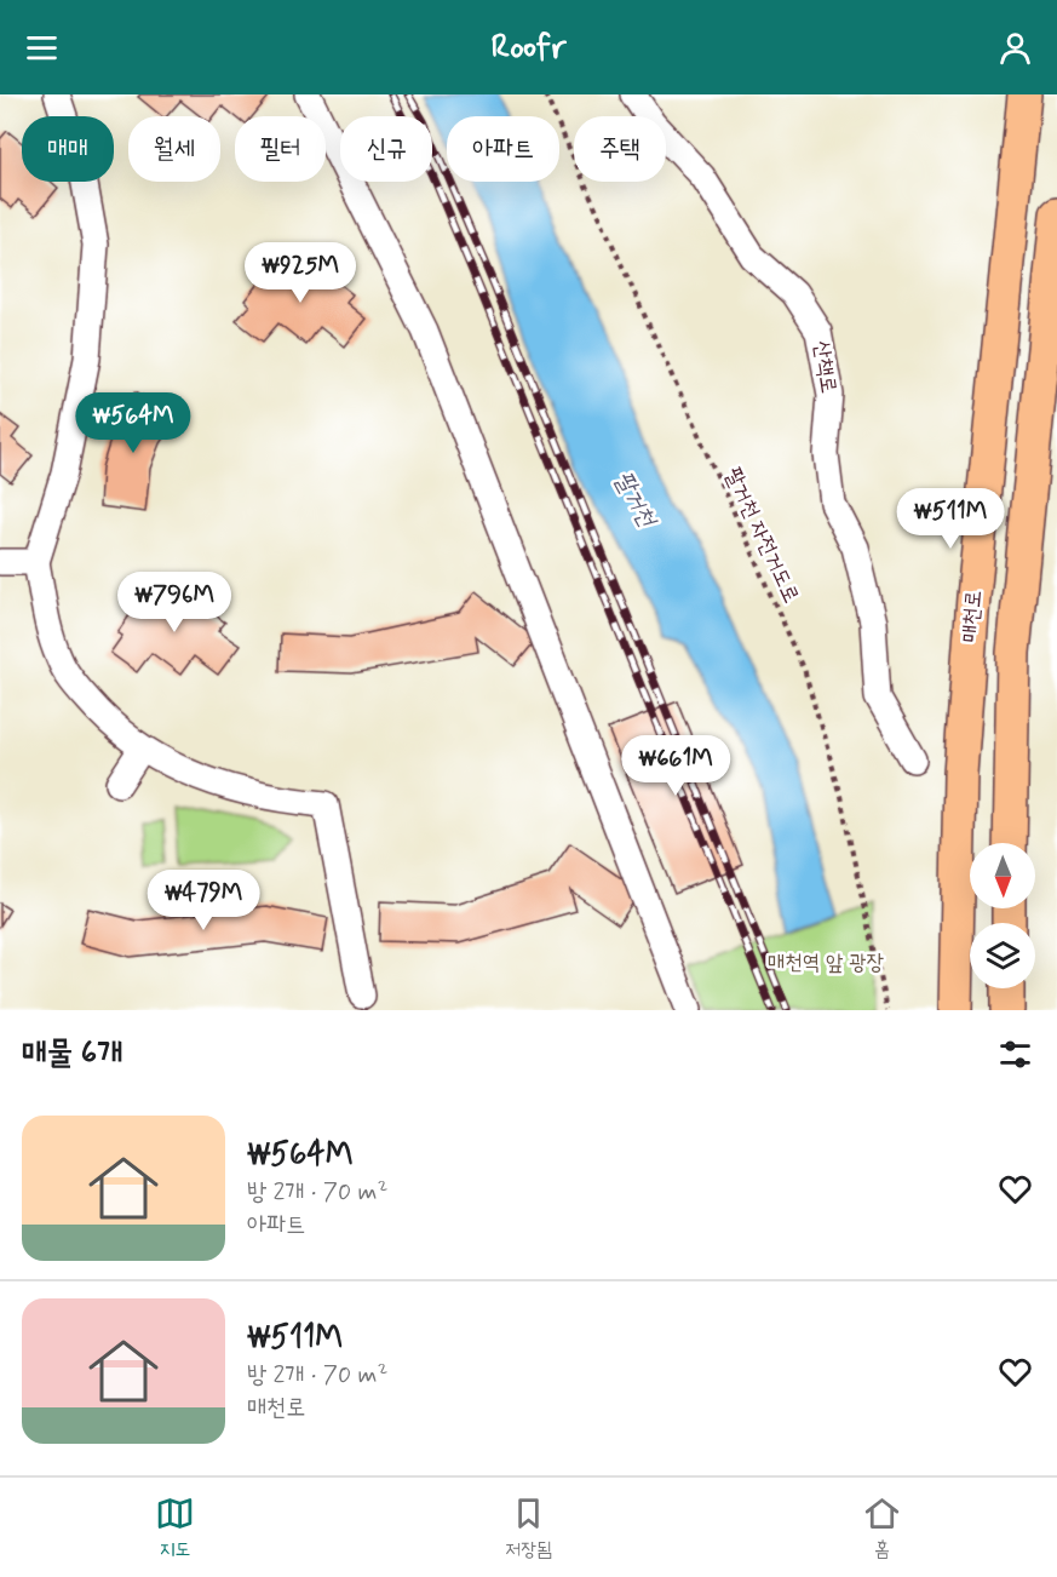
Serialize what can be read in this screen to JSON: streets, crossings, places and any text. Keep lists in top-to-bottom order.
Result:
{
  "streets": {
    "main road": ["매천로"],
    "street": ["산책로"],
    "path": ["팔거천 자전거도로"]
  },
  "water": ["팔거천"],
  "parks": ["매천역 앞 광장"],
  "north": "bottom",
  "page": {
    "header": "Roofr",
    "chip": [
      "매매",
      "월세",
      "필터",
      "신규",
      "아파트",
      "주택"
    ],
    "price": [
      "₩925M",
      "₩564M",
      "₩511M",
      "₩796M",
      "₩661M",
      "₩479M"
    ],
    "heading": "매물 6개",
    "list": [
      {
        "name": "₩564M",
        "note": "방 2개 · 70 m² · 아파트"
      },
      {
        "name": "₩511M",
        "note": "방 2개 · 70 m² · 매천로"
      }
    ],
    "tabs": ["지도", "저장됨", "홈"]
  }
}
